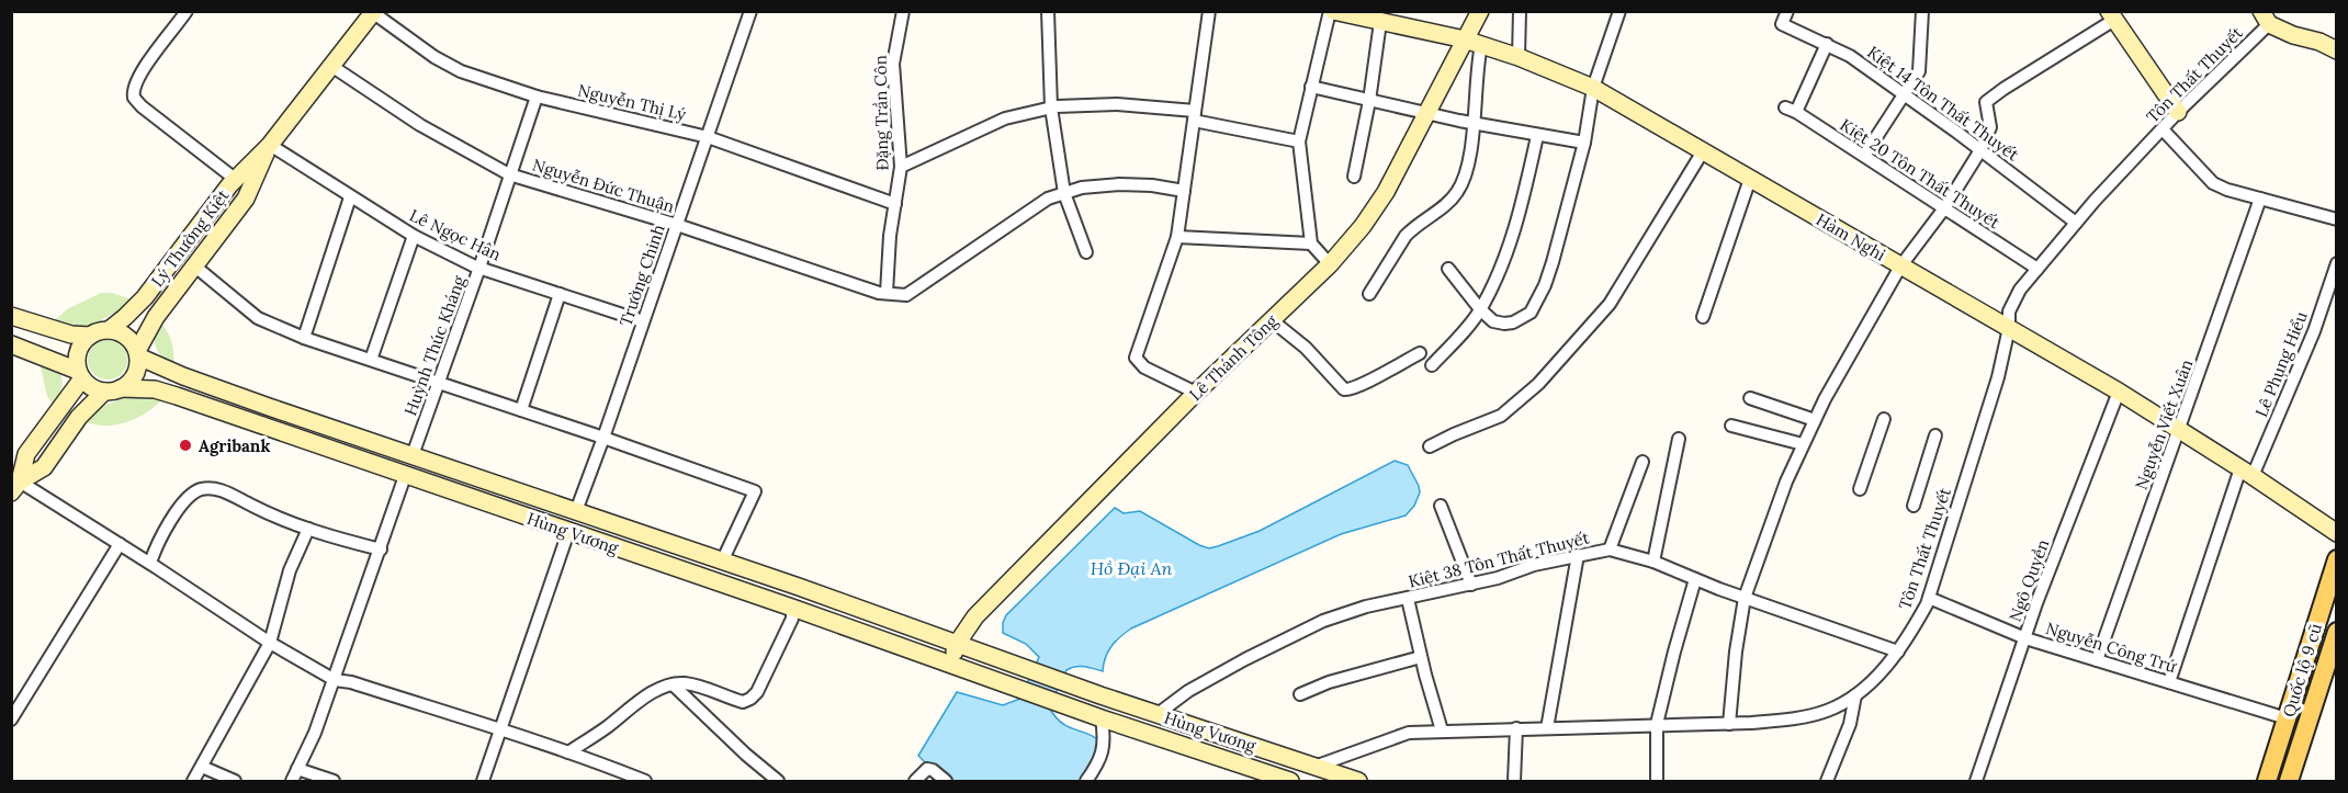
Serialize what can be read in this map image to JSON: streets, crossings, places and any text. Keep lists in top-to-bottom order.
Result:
{
  "streets": {
    "main road": [
      "Hàm Nghi",
      "Lý Thường Kiệt",
      "Lê Thánh Tông",
      "Hùng Vương",
      "Quốc lộ 9 cũ"
    ],
    "street": [
      "Tôn Thất Thuyết",
      "Nguyễn Thị Lý",
      "Kiệt 14 Tôn Thất Thuyết",
      "Đặng Trần Côn",
      "Kiệt 20 Tôn Thất Thuyết",
      "Nguyễn Đức Thuận",
      "Lê Ngọc Hân",
      "Trường Chinh",
      "Huỳnh Thúc Kháng",
      "Lê Phụng Hiểu",
      "Nguyễn Viết Xuân",
      "Kiệt 38 Tôn Thất Thuyết",
      "Ngô Quyền",
      "Nguyễn Công Trứ"
    ]
  },
  "crossings": [
    ["Tôn Thất Thuyết", "Kiệt 14 Tôn Thất Thuyết"],
    ["Tôn Thất Thuyết", "Kiệt 20 Tôn Thất Thuyết"],
    ["Tôn Thất Thuyết", "Hàm Nghi"],
    ["Tôn Thất Thuyết", "Hùng Vương"],
    ["Tôn Thất Thuyết", "Kiệt 38 Tôn Thất Thuyết"],
    ["Tôn Thất Thuyết", "Nguyễn Công Trứ"],
    ["Nguyễn Thị Lý", "Đặng Trần Côn"],
    ["Nguyễn Thị Lý", "Lý Thường Kiệt"],
    ["Nguyễn Thị Lý", "Trường Chinh"],
    ["Nguyễn Thị Lý", "Huỳnh Thúc Kháng"],
    ["Kiệt 14 Tôn Thất Thuyết", "Kiệt 20 Tôn Thất Thuyết"],
    ["Đặng Trần Côn", "Nguyễn Đức Thuận"],
    ["Nguyễn Đức Thuận", "Lý Thường Kiệt"],
    ["Nguyễn Đức Thuận", "Trường Chinh"],
    ["Nguyễn Đức Thuận", "Huỳnh Thúc Kháng"],
    ["Lê Ngọc Hân", "Lý Thường Kiệt"],
    ["Lê Ngọc Hân", "Trường Chinh"],
    ["Lê Ngọc Hân", "Huỳnh Thúc Kháng"],
    ["Hàm Nghi", "Lê Thánh Tông"],
    ["Hàm Nghi", "Lê Phụng Hiểu"],
    ["Hàm Nghi", "Nguyễn Viết Xuân"],
    ["Hàm Nghi", "Ngô Quyền"],
    ["Lý Thường Kiệt", "Hùng Vương"],
    ["Trường Chinh", "Hùng Vương"],
    ["Huỳnh Thúc Kháng", "Hùng Vương"],
    ["Lê Thánh Tông", "Hùng Vương"],
    ["Lê Phụng Hiểu", "Nguyễn Công Trứ"],
    ["Nguyễn Viết Xuân", "Nguyễn Công Trứ"],
    ["Hùng Vương", "Kiệt 38 Tôn Thất Thuyết"],
    ["Ngô Quyền", "Nguyễn Công Trứ"],
    ["Nguyễn Công Trứ", "Quốc lộ 9 cũ"]
  ],
  "water": ["Hồ Đại An"],
  "places": ["Agribank"]
}
